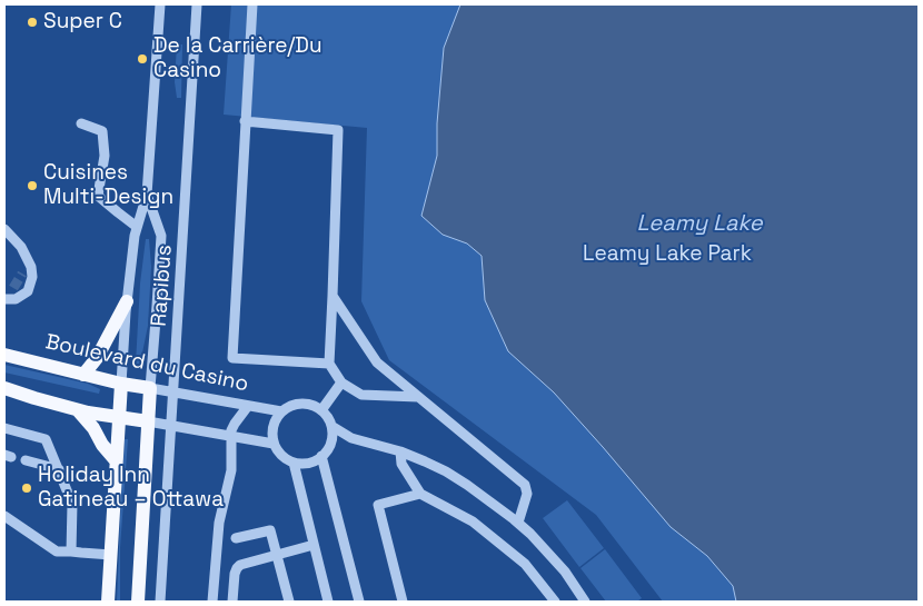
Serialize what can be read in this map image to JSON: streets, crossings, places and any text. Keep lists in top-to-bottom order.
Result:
{
  "streets": {
    "main road": ["Boulevard du Casino"],
    "street": ["Rapibus"]
  },
  "crossings": [
    ["Rapibus", "Boulevard du Casino"]
  ],
  "water": ["Leamy Lake"],
  "parks": ["Leamy Lake Park"],
  "places": [
    "Super C",
    "De la Carrière/Du Casino",
    "Cuisines Multi-Design",
    "Holiday Inn Gatineau – Ottawa"
  ]
}
